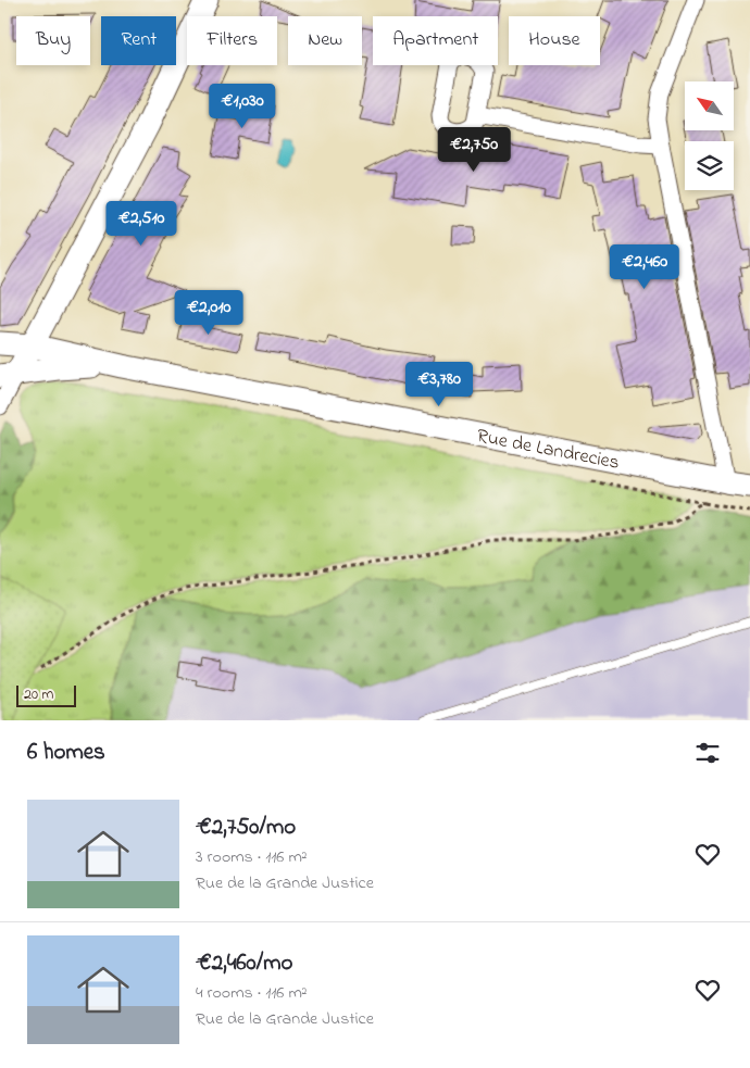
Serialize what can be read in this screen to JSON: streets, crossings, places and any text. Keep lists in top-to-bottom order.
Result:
{
  "streets": {
    "main road": ["Rue de Landrecies"]
  },
  "scale_bar": "20 m",
  "north": "top left",
  "page": {
    "chip": [
      "Buy",
      "Rent",
      "Filters",
      "New",
      "Apartment",
      "House"
    ],
    "price": [
      "€1,030",
      "€2,750",
      "€2,510",
      "€2,460",
      "€2,010",
      "€3,780"
    ],
    "scale": "20 m",
    "heading": "6 homes",
    "list": [
      {
        "name": "€2,750/mo",
        "note": "3 rooms · 116 m² · Rue de la Grande Justice"
      },
      {
        "name": "€2,460/mo",
        "note": "4 rooms · 116 m² · Rue de la Grande Justice"
      }
    ]
  }
}
